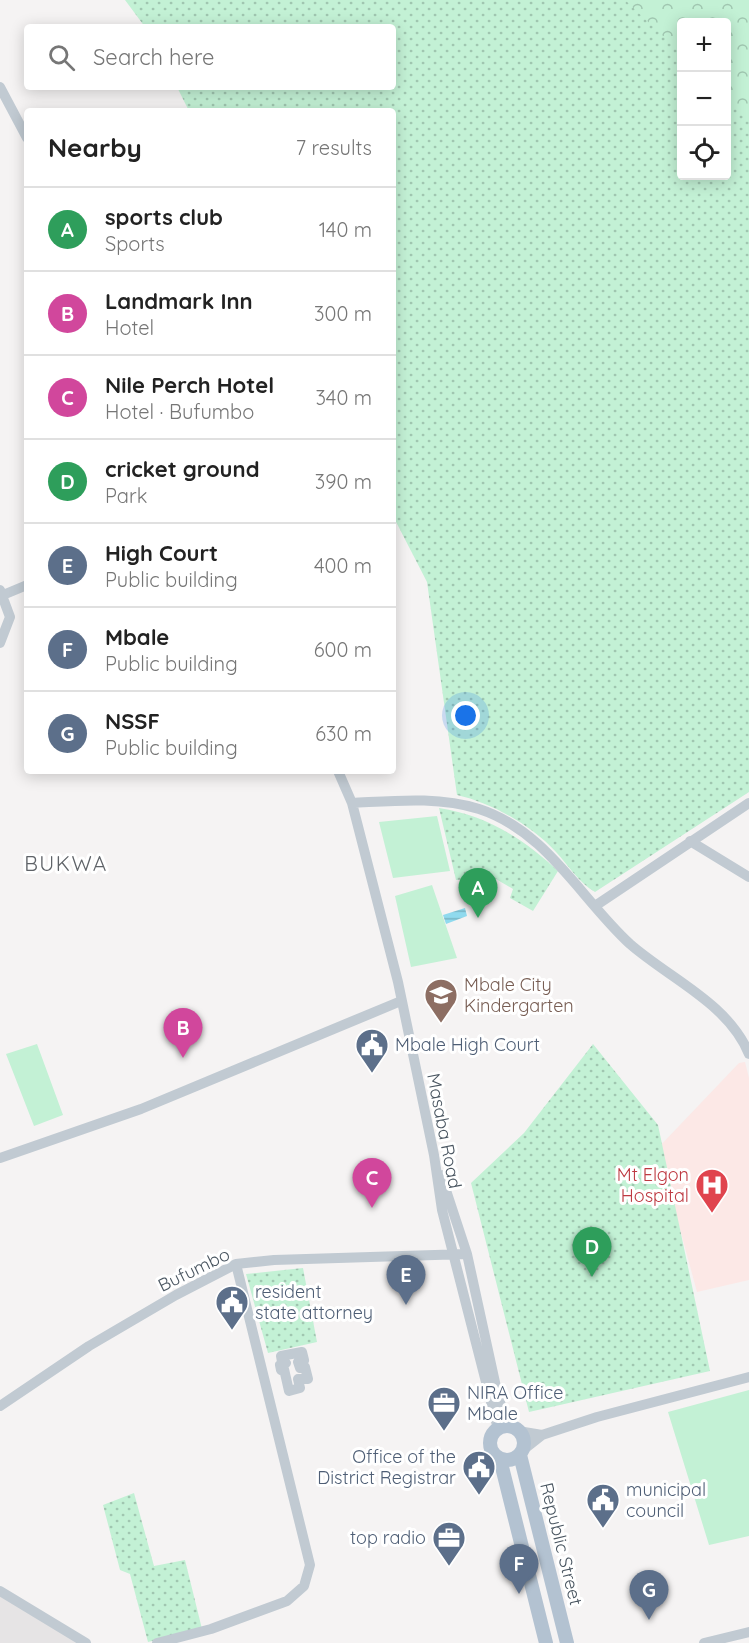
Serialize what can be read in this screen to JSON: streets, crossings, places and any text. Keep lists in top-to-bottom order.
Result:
{
  "streets": {
    "main road": ["Republic Street"],
    "street": ["Masaba Road", "Bufumbo"]
  },
  "crossings": [
    ["Masaba Road", "Bufumbo"],
    ["Masaba Road", "Republic Street"]
  ],
  "districts": ["BUKWA"],
  "places": {
    "school or university": ["Mbale City Kindergarten"],
    "public building": [
      "Mbale High Court",
      "resident state attorney",
      "Office of the District Registrar",
      "municipal council"
    ],
    "hospital": ["Mt Elgon Hospital"],
    "office": ["NIRA Office Mbale", "top radio"]
  },
  "page": {
    "map_buttons": ["+", "−"],
    "search": "Search here",
    "heading": ["Nearby", "7 results"],
    "list": [
      {
        "mark": "A",
        "name": "sports club",
        "note": "Sports",
        "value": "140 m"
      },
      {
        "mark": "B",
        "name": "Landmark Inn",
        "note": "Hotel",
        "value": "300 m"
      },
      {
        "mark": "C",
        "name": "Nile Perch Hotel",
        "note": "Hotel · Bufumbo",
        "value": "340 m"
      },
      {
        "mark": "D",
        "name": "cricket ground",
        "note": "Park",
        "value": "390 m"
      },
      {
        "mark": "E",
        "name": "High Court",
        "note": "Public building",
        "value": "400 m"
      },
      {
        "mark": "F",
        "name": "Mbale",
        "note": "Public building",
        "value": "600 m"
      },
      {
        "mark": "G",
        "name": "NSSF",
        "note": "Public building",
        "value": "630 m"
      }
    ],
    "pins": [
      "A",
      "B",
      "C",
      "D",
      "E",
      "F",
      "G"
    ]
  }
}
